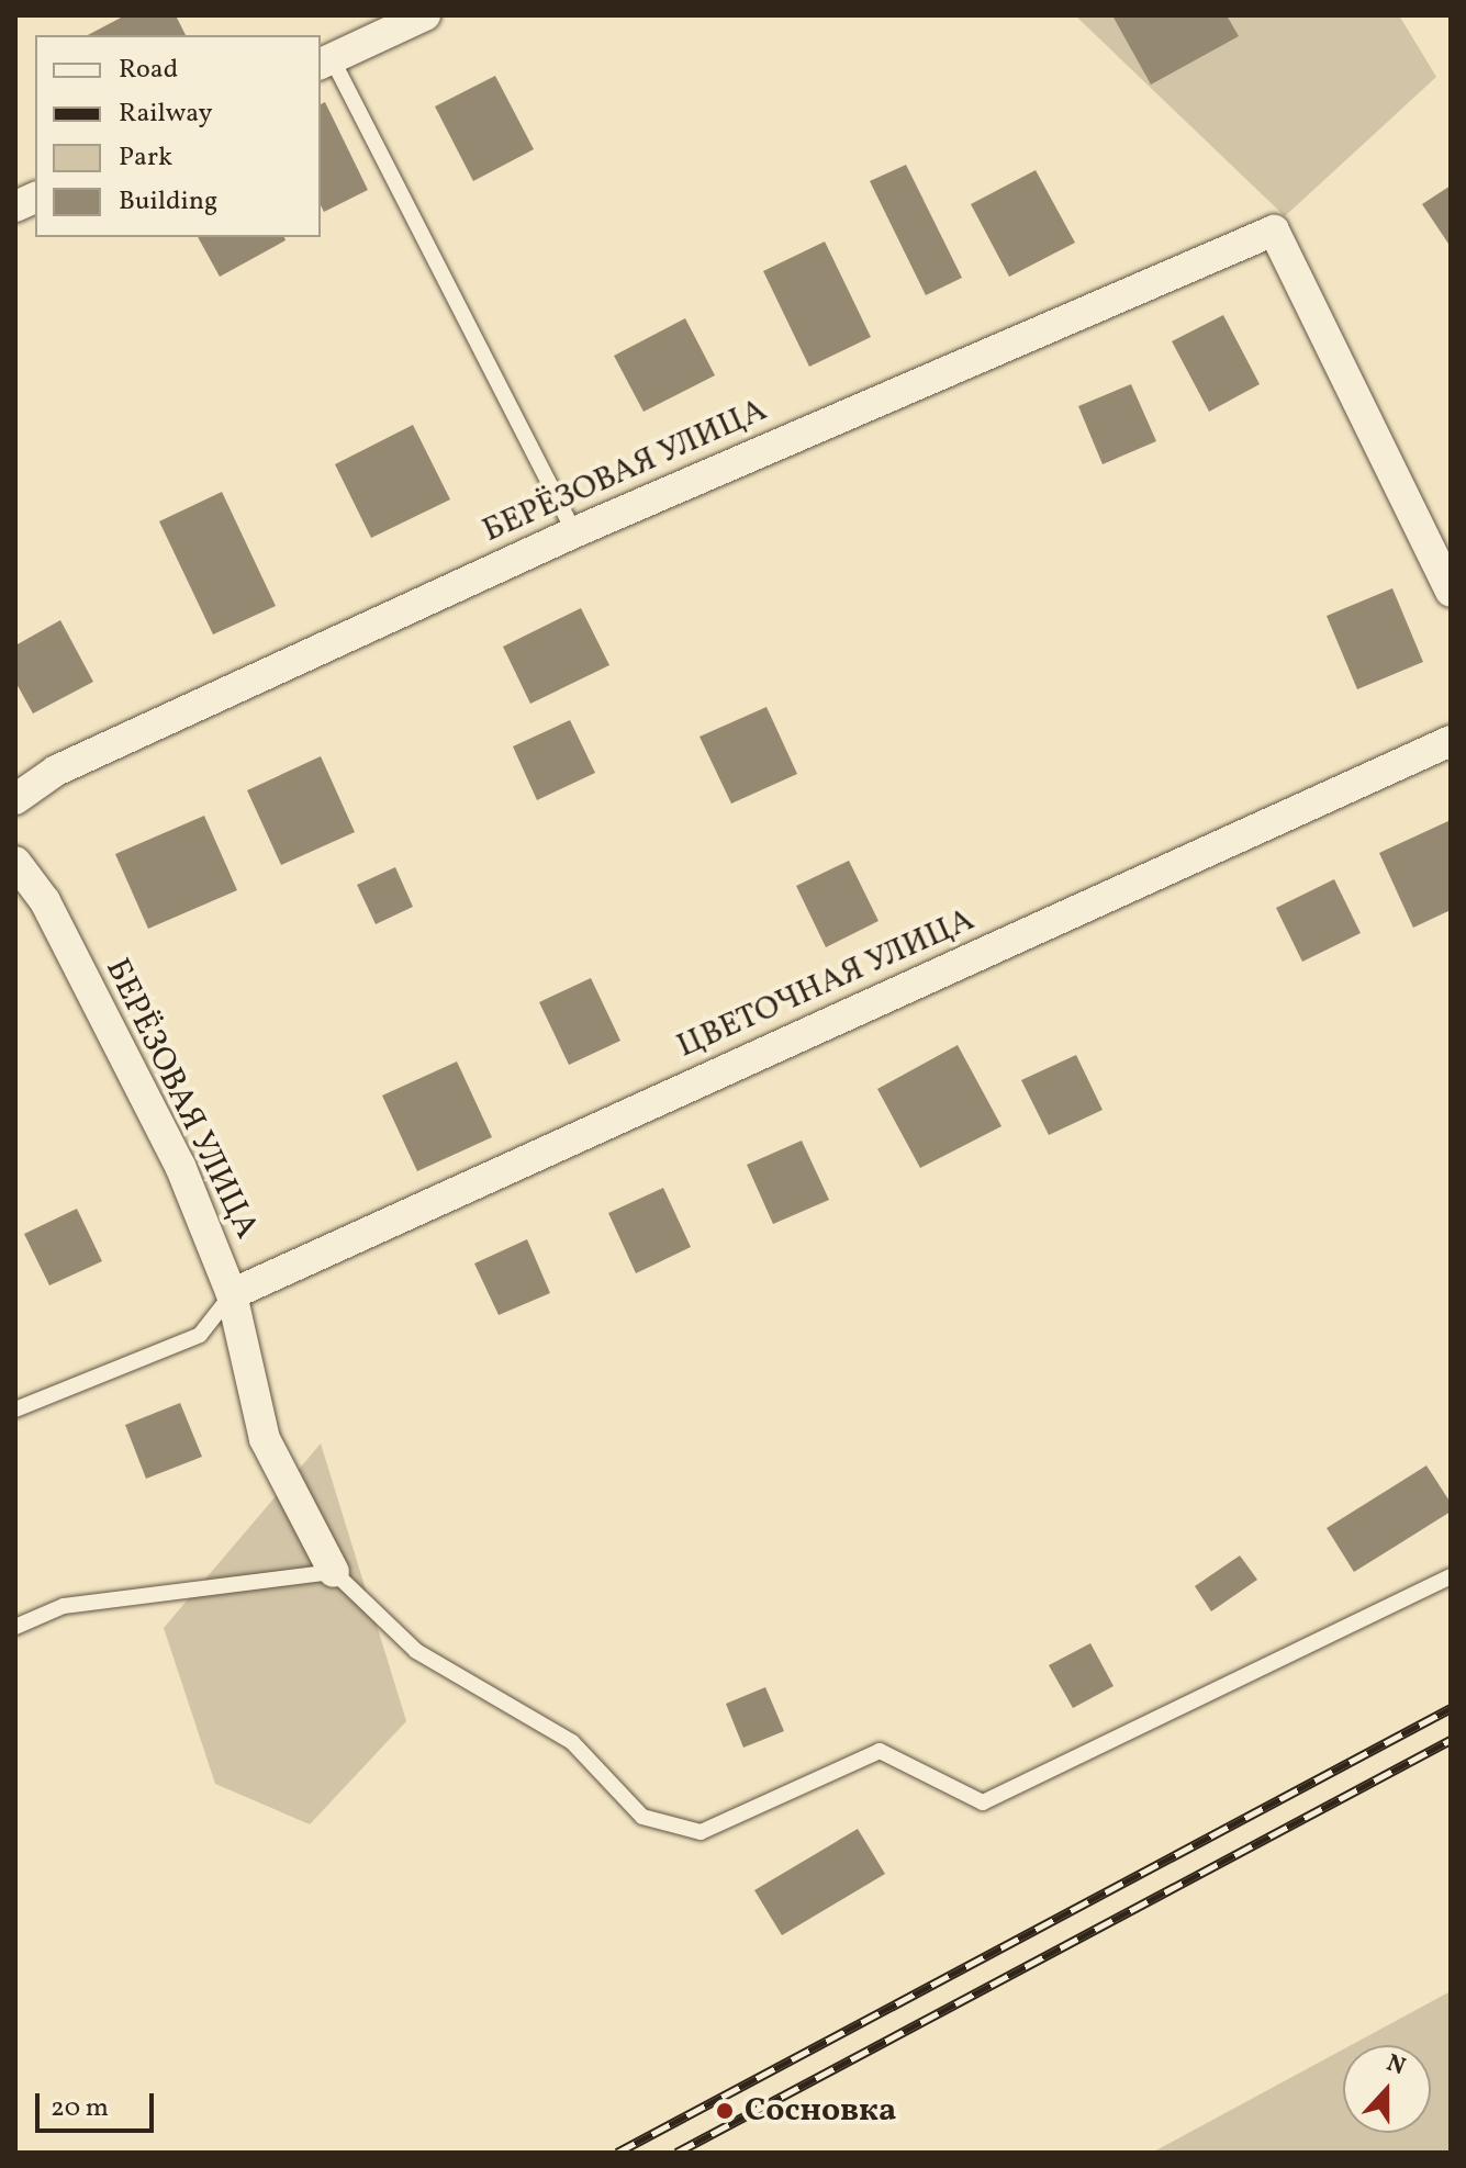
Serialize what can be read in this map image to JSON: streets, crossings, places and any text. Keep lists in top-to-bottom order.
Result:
{
  "streets": {
    "street": ["БЕРЁЗОВАЯ УЛИЦА", "ЦВЕТОЧНАЯ УЛИЦА"]
  },
  "crossings": [
    ["БЕРЁЗОВАЯ УЛИЦА", "ЦВЕТОЧНАЯ УЛИЦА"]
  ],
  "places": ["Сосновка"],
  "legend": [
    "Road",
    "Railway",
    "Park",
    "Building"
  ],
  "scale_bar": "20 m",
  "north": "top"
}
